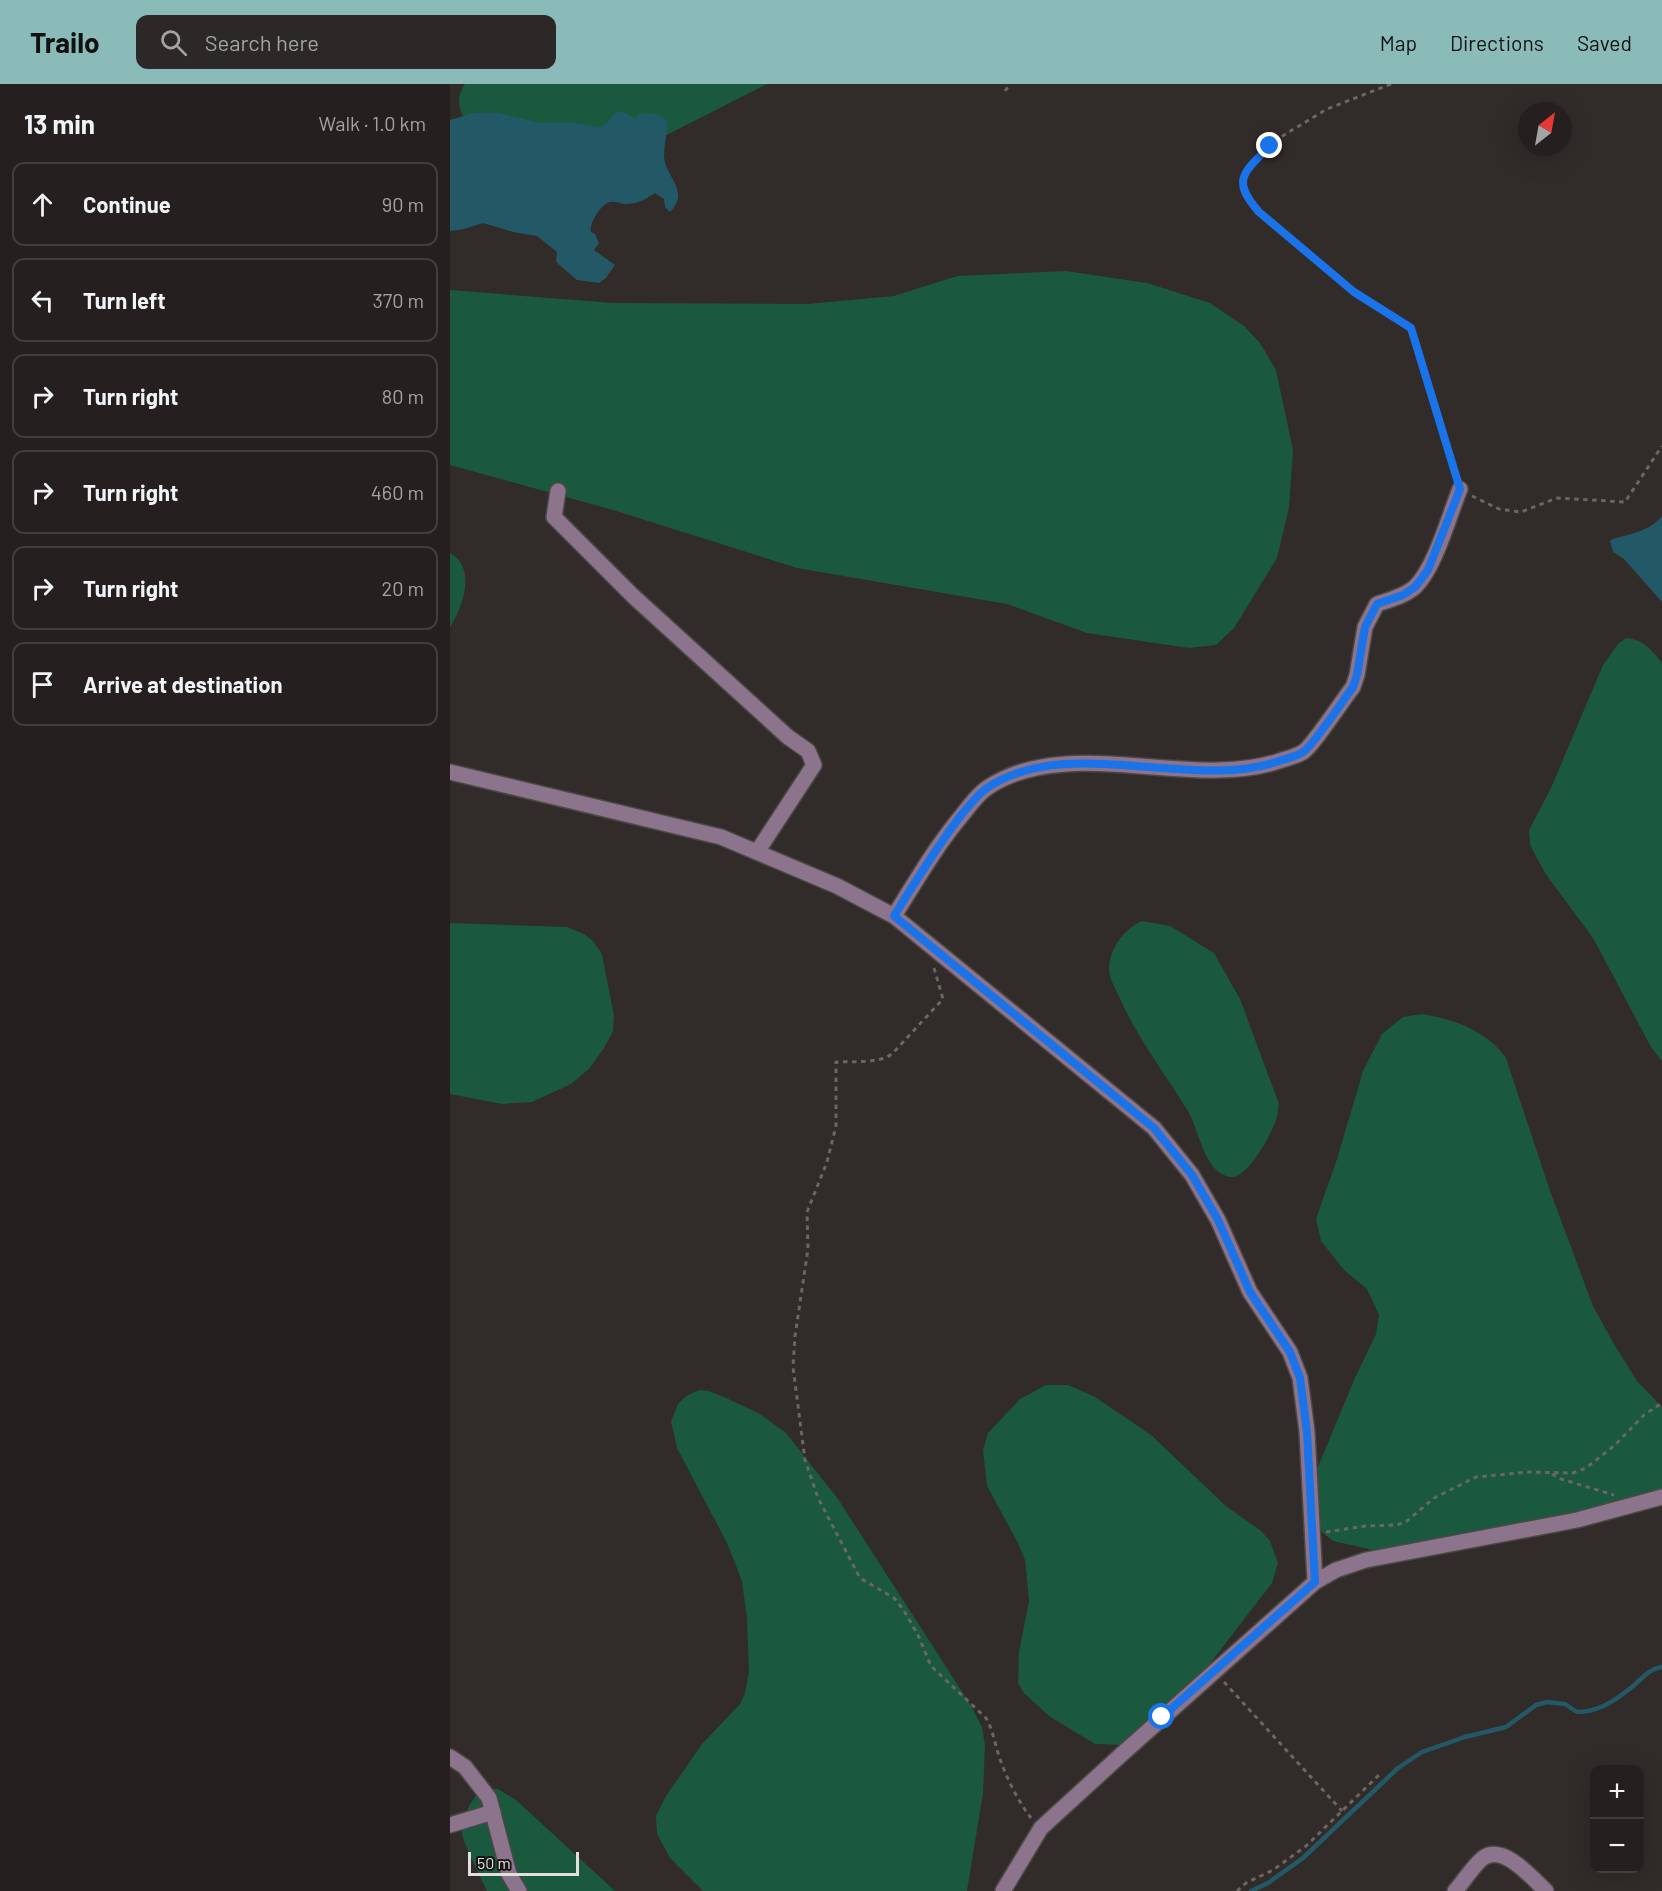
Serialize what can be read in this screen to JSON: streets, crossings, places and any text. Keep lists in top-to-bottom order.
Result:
{
  "scale_bar": "50 m",
  "north": "top right",
  "page": {
    "header": "Trailo",
    "search": "Search here",
    "nav": ["Map", "Directions", "Saved"],
    "heading": ["13 min", "Walk · 1.0 km"],
    "list": [
      ["Continue", "90 m"],
      ["Turn left", "370 m"],
      ["Turn right", "80 m"],
      ["Turn right", "460 m"],
      ["Turn right", "20 m"],
      "Arrive at destination"
    ],
    "map_buttons": ["+", "−"],
    "scale": "50 m"
  }
}
